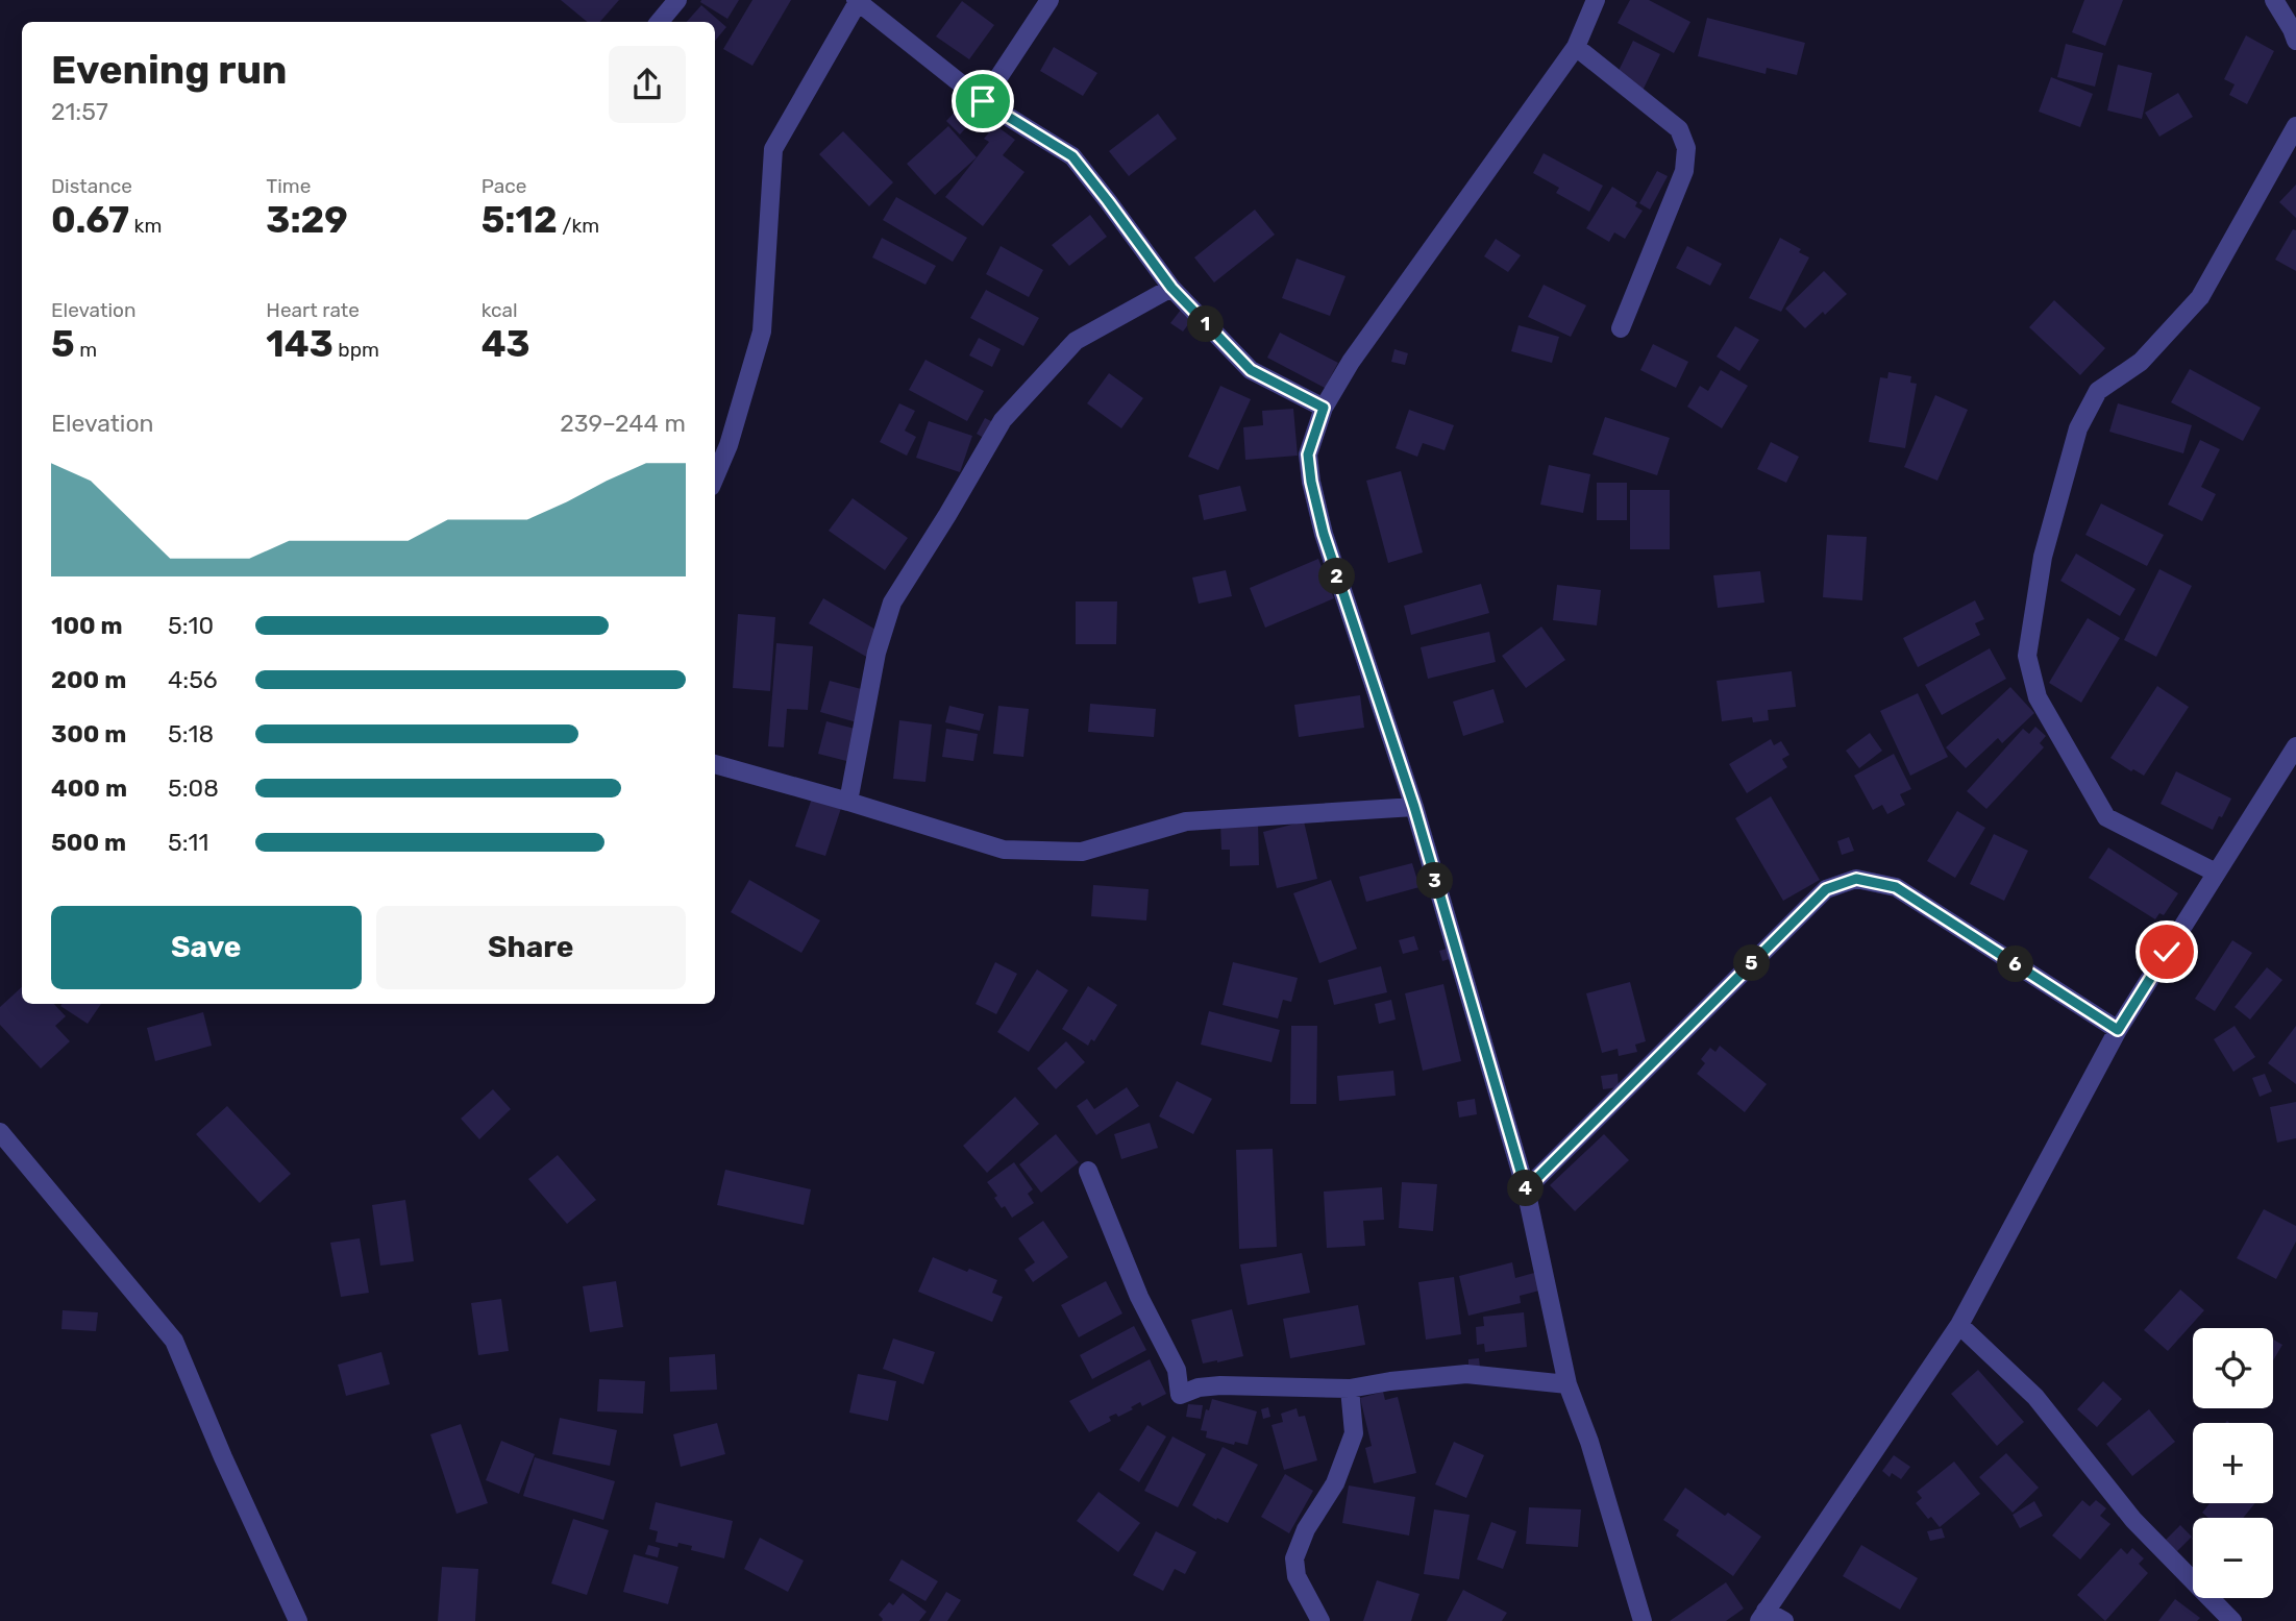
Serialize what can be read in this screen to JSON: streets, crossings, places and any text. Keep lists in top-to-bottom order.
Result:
{
  "page": {
    "heading": ["Evening run", "21:57"],
    "stats": [
      ["Distance", "0.67 km"],
      ["Time", "3:29"],
      ["Pace", "5:12 /km"],
      ["Elevation", "5 m"],
      ["Heart rate", "143 bpm"],
      ["kcal", "43"]
    ],
    "pins": [
      "1",
      "2",
      "3",
      "5",
      "6",
      "4"
    ],
    "chart": ["Elevation", "239–244 m"],
    "list": [
      {
        "name": "100 m",
        "note": "5:10"
      },
      {
        "name": "200 m",
        "note": "4:56"
      },
      {
        "name": "300 m",
        "note": "5:18"
      },
      {
        "name": "400 m",
        "note": "5:08"
      },
      {
        "name": "500 m",
        "note": "5:11"
      }
    ],
    "buttons": ["Save", "Share"],
    "map_buttons": ["+", "−"]
  }
}
